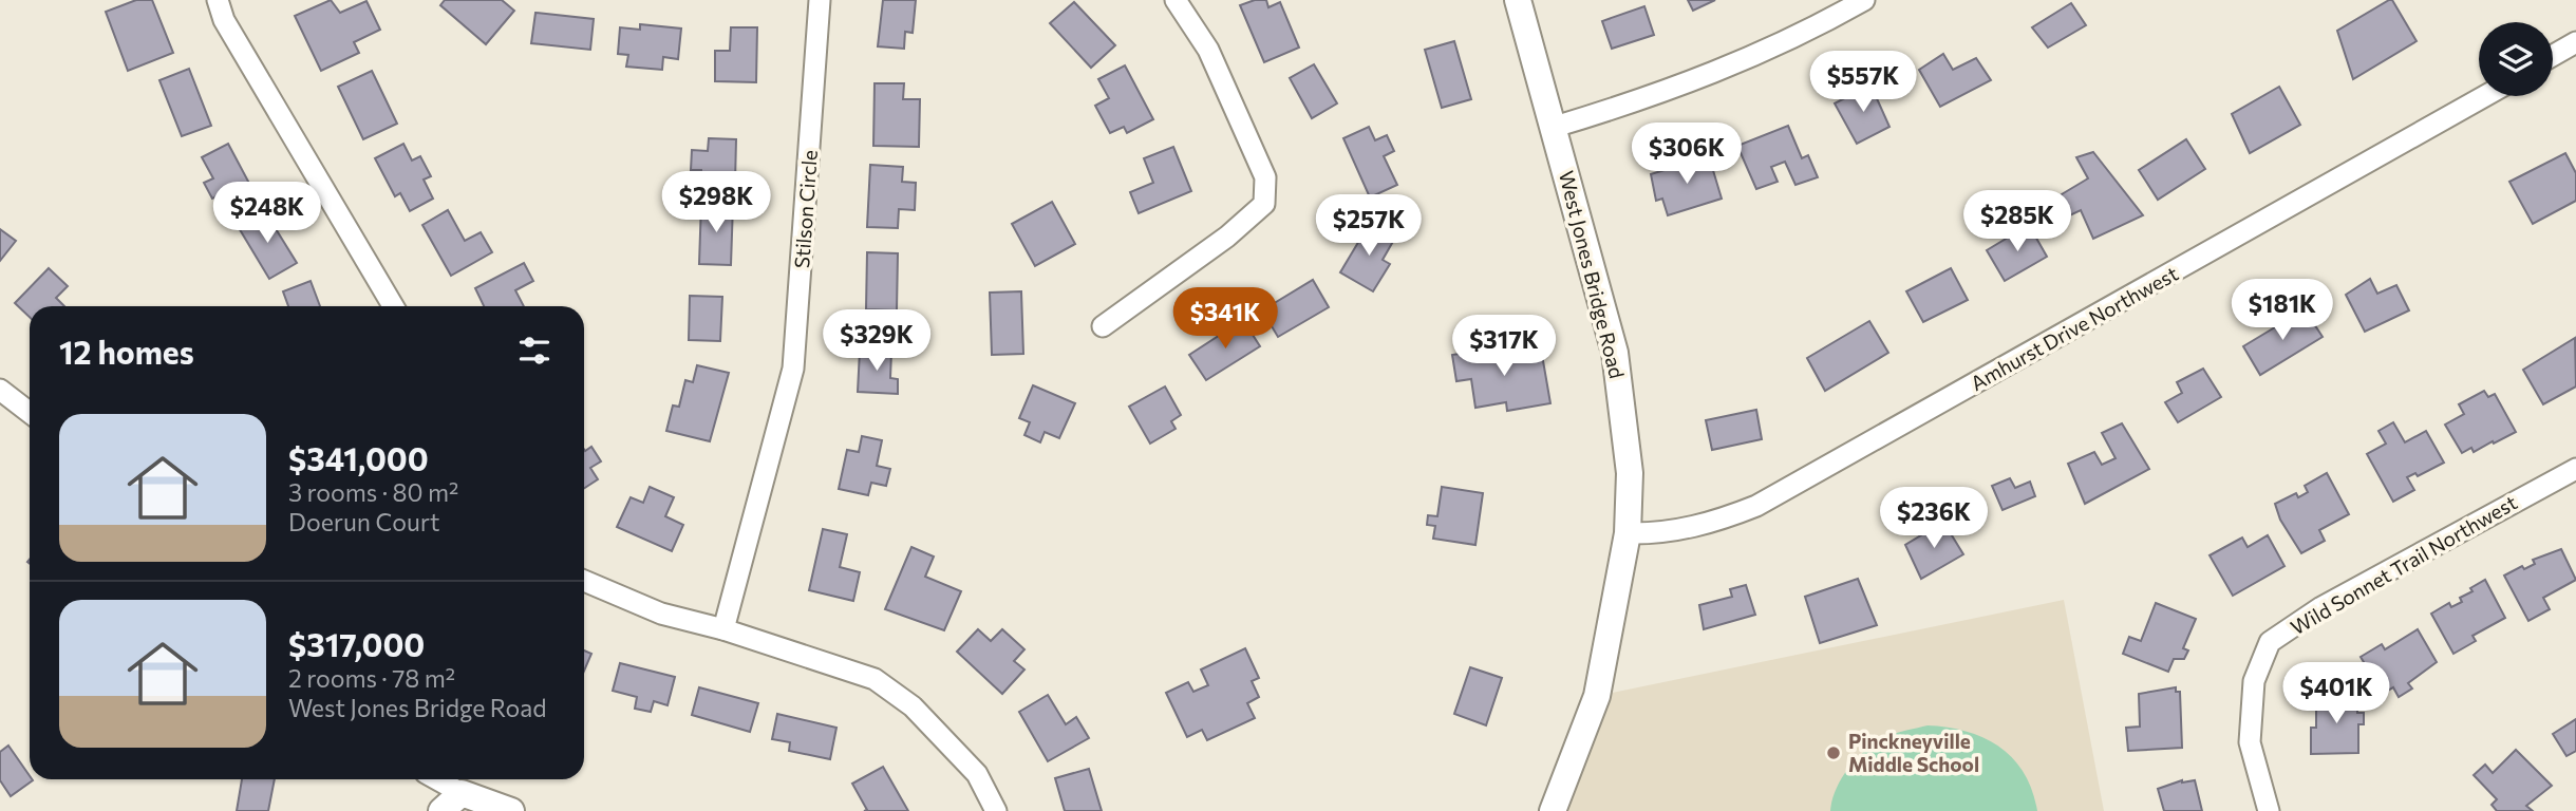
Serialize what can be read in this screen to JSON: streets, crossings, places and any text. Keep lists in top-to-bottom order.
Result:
{
  "streets": {
    "street": [
      "Stilson Circle",
      "West Jones Bridge Road",
      "Amhurst Drive Northwest",
      "Wild Sonnet Trail Northwest"
    ]
  },
  "crossings": [
    ["West Jones Bridge Road", "Amhurst Drive Northwest"]
  ],
  "places": ["Pinckneyville Middle School"],
  "page": {
    "price": [
      "$557K",
      "$306K",
      "$298K",
      "$248K",
      "$285K",
      "$257K",
      "$181K",
      "$341K",
      "$329K",
      "$317K",
      "$236K",
      "$401K"
    ],
    "heading": "12 homes",
    "list": [
      {
        "name": "$341,000",
        "note": "3 rooms · 80 m² · Doerun Court"
      },
      {
        "name": "$317,000",
        "note": "2 rooms · 78 m² · West Jones Bridge Road"
      }
    ]
  }
}
